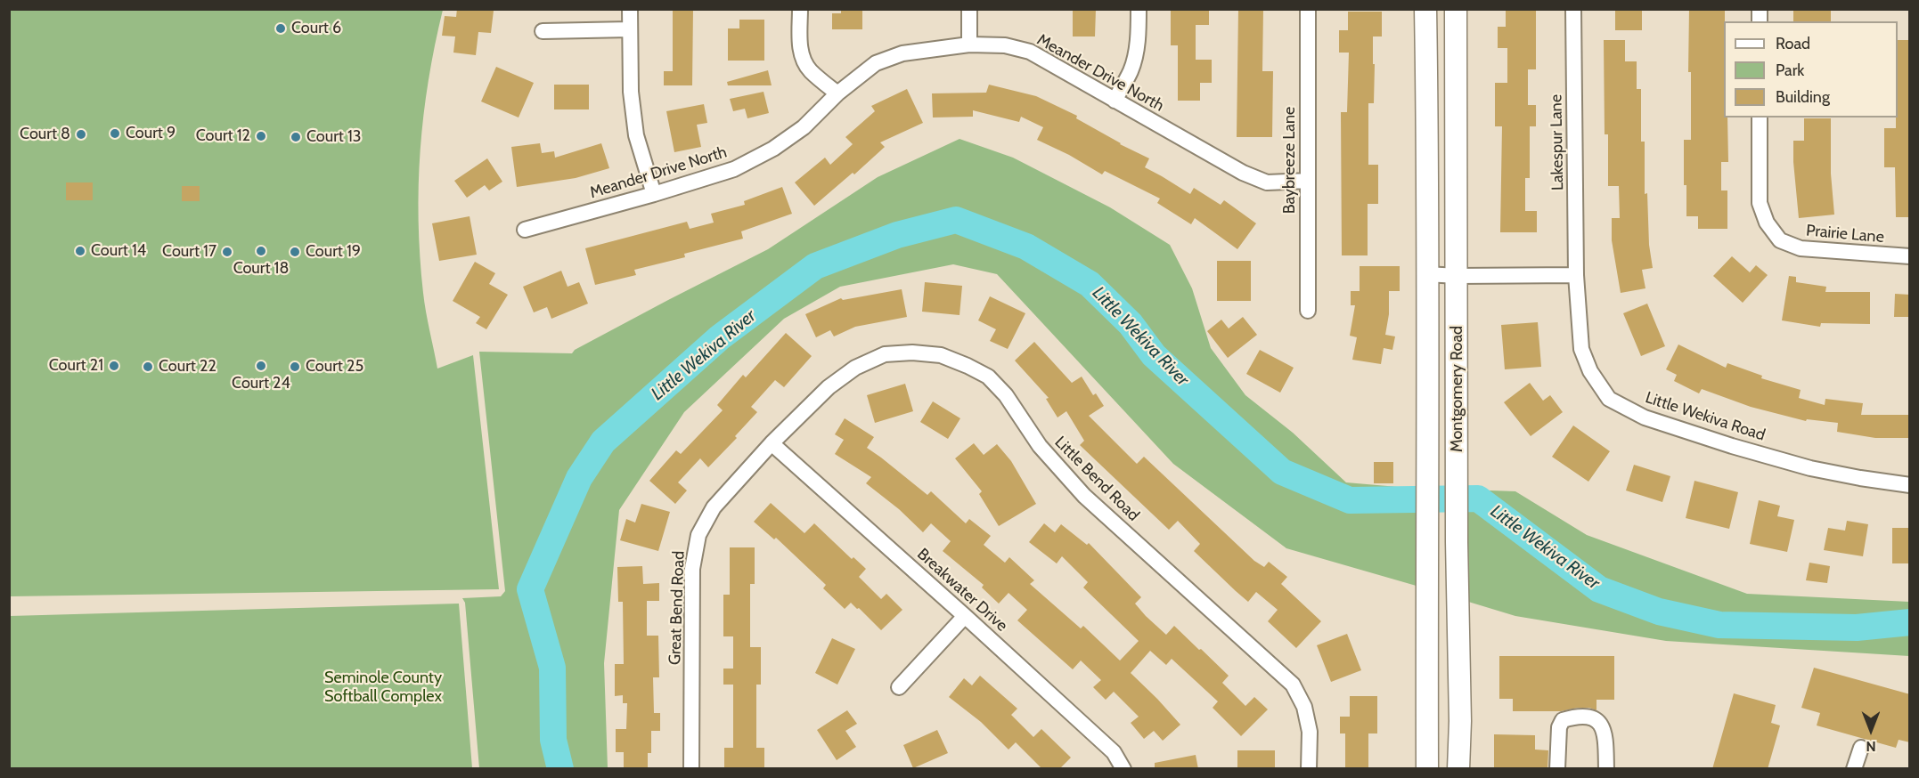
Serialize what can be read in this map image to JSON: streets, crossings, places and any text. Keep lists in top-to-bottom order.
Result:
{
  "streets": {
    "main road": ["Montgomery Road"],
    "street": [
      "Meander Drive North",
      "Lakespur Lane",
      "Baybreeze Lane",
      "Prairie Lane",
      "Little Wekiva Road",
      "Little Bend Road",
      "Breakwater Drive",
      "Great Bend Road"
    ]
  },
  "crossings": [
    ["Meander Drive North", "Baybreeze Lane"],
    ["Lakespur Lane", "Little Wekiva Road"],
    ["Little Bend Road", "Breakwater Drive"],
    ["Little Bend Road", "Great Bend Road"],
    ["Breakwater Drive", "Great Bend Road"]
  ],
  "water": ["Little Wekiva River"],
  "parks": ["Seminole County Softball Complex"],
  "places": [
    "Court 6",
    "Court 9",
    "Court 8",
    "Court 12",
    "Court 13",
    "Court 14",
    "Court 18",
    "Court 17",
    "Court 19",
    "Court 21",
    "Court 24",
    "Court 22",
    "Court 25"
  ],
  "legend": ["Road", "Park", "Building"],
  "north": "bottom"
}
